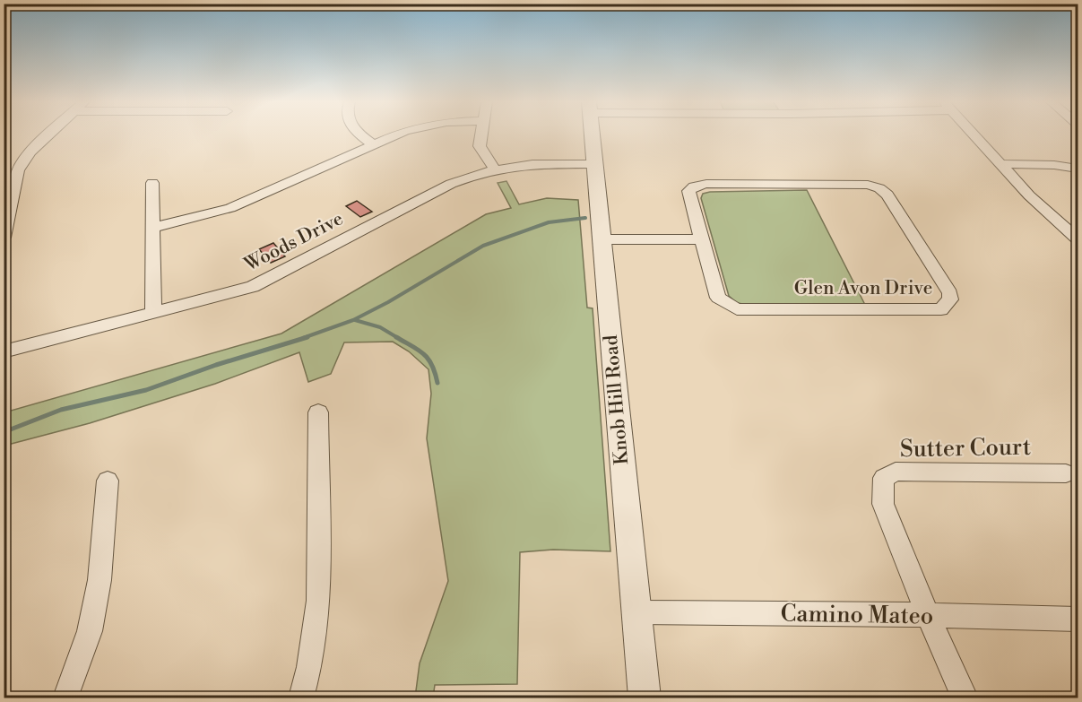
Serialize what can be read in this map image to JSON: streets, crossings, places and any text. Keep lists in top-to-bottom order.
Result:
{
  "streets": {
    "street": [
      "Woods Drive",
      "Glen Avon Drive",
      "Knob Hill Road",
      "Sutter Court",
      "Camino Mateo"
    ]
  },
  "crossings": [
    ["Woods Drive", "Knob Hill Road"],
    ["Knob Hill Road", "Camino Mateo"],
    ["Sutter Court", "Camino Mateo"]
  ]
}
